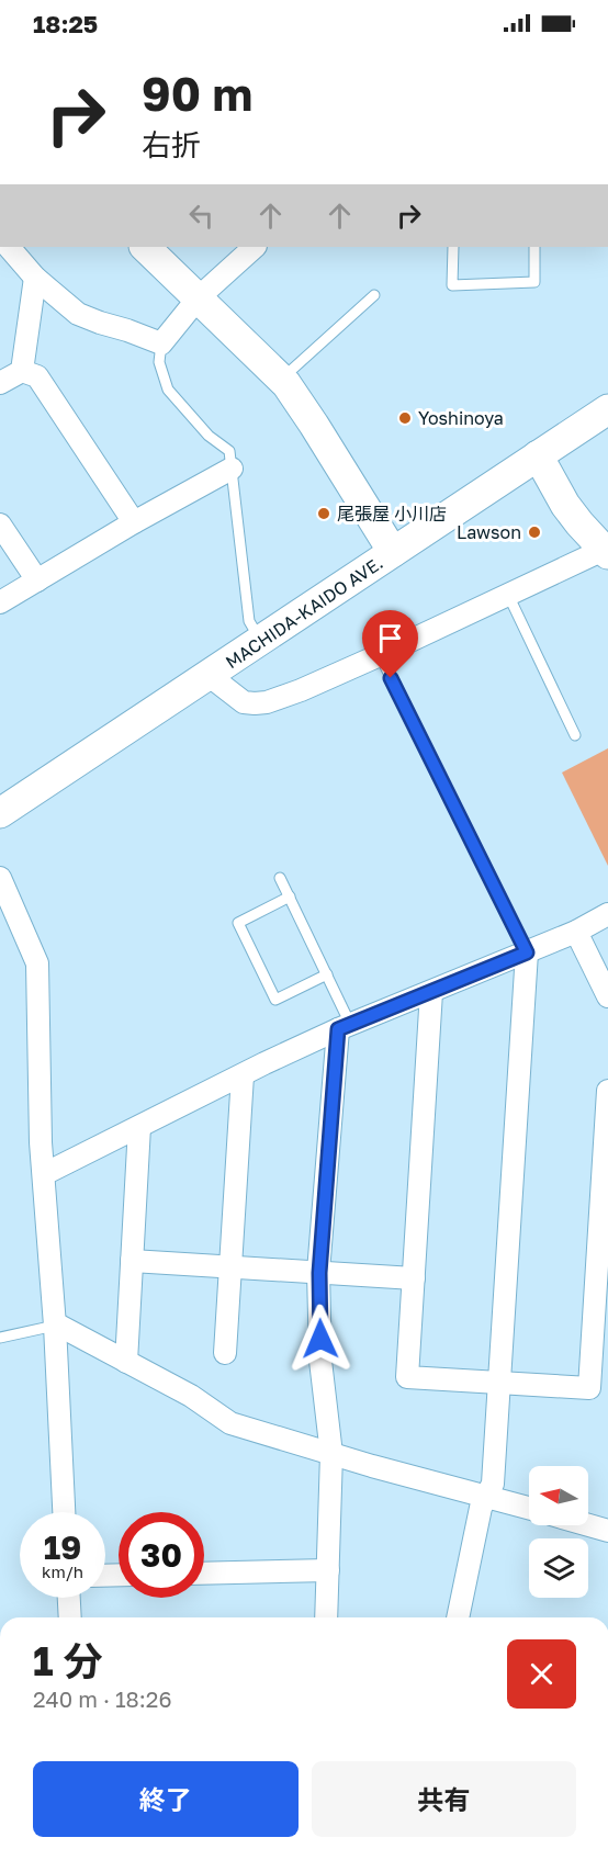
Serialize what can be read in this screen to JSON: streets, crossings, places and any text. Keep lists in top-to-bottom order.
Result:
{
  "streets": {
    "main road": ["MACHIDA-KAIDO AVE."]
  },
  "places": ["Yoshinoya", "尾張屋 小川店", "Lawson"],
  "north": "left",
  "page": {
    "status": "18:25",
    "turn": ["90 m", "右折"],
    "speed": "19 km/h",
    "limit": "30",
    "heading": ["1 分", "240 m · 18:26"],
    "buttons": ["終了", "共有"]
  }
}
